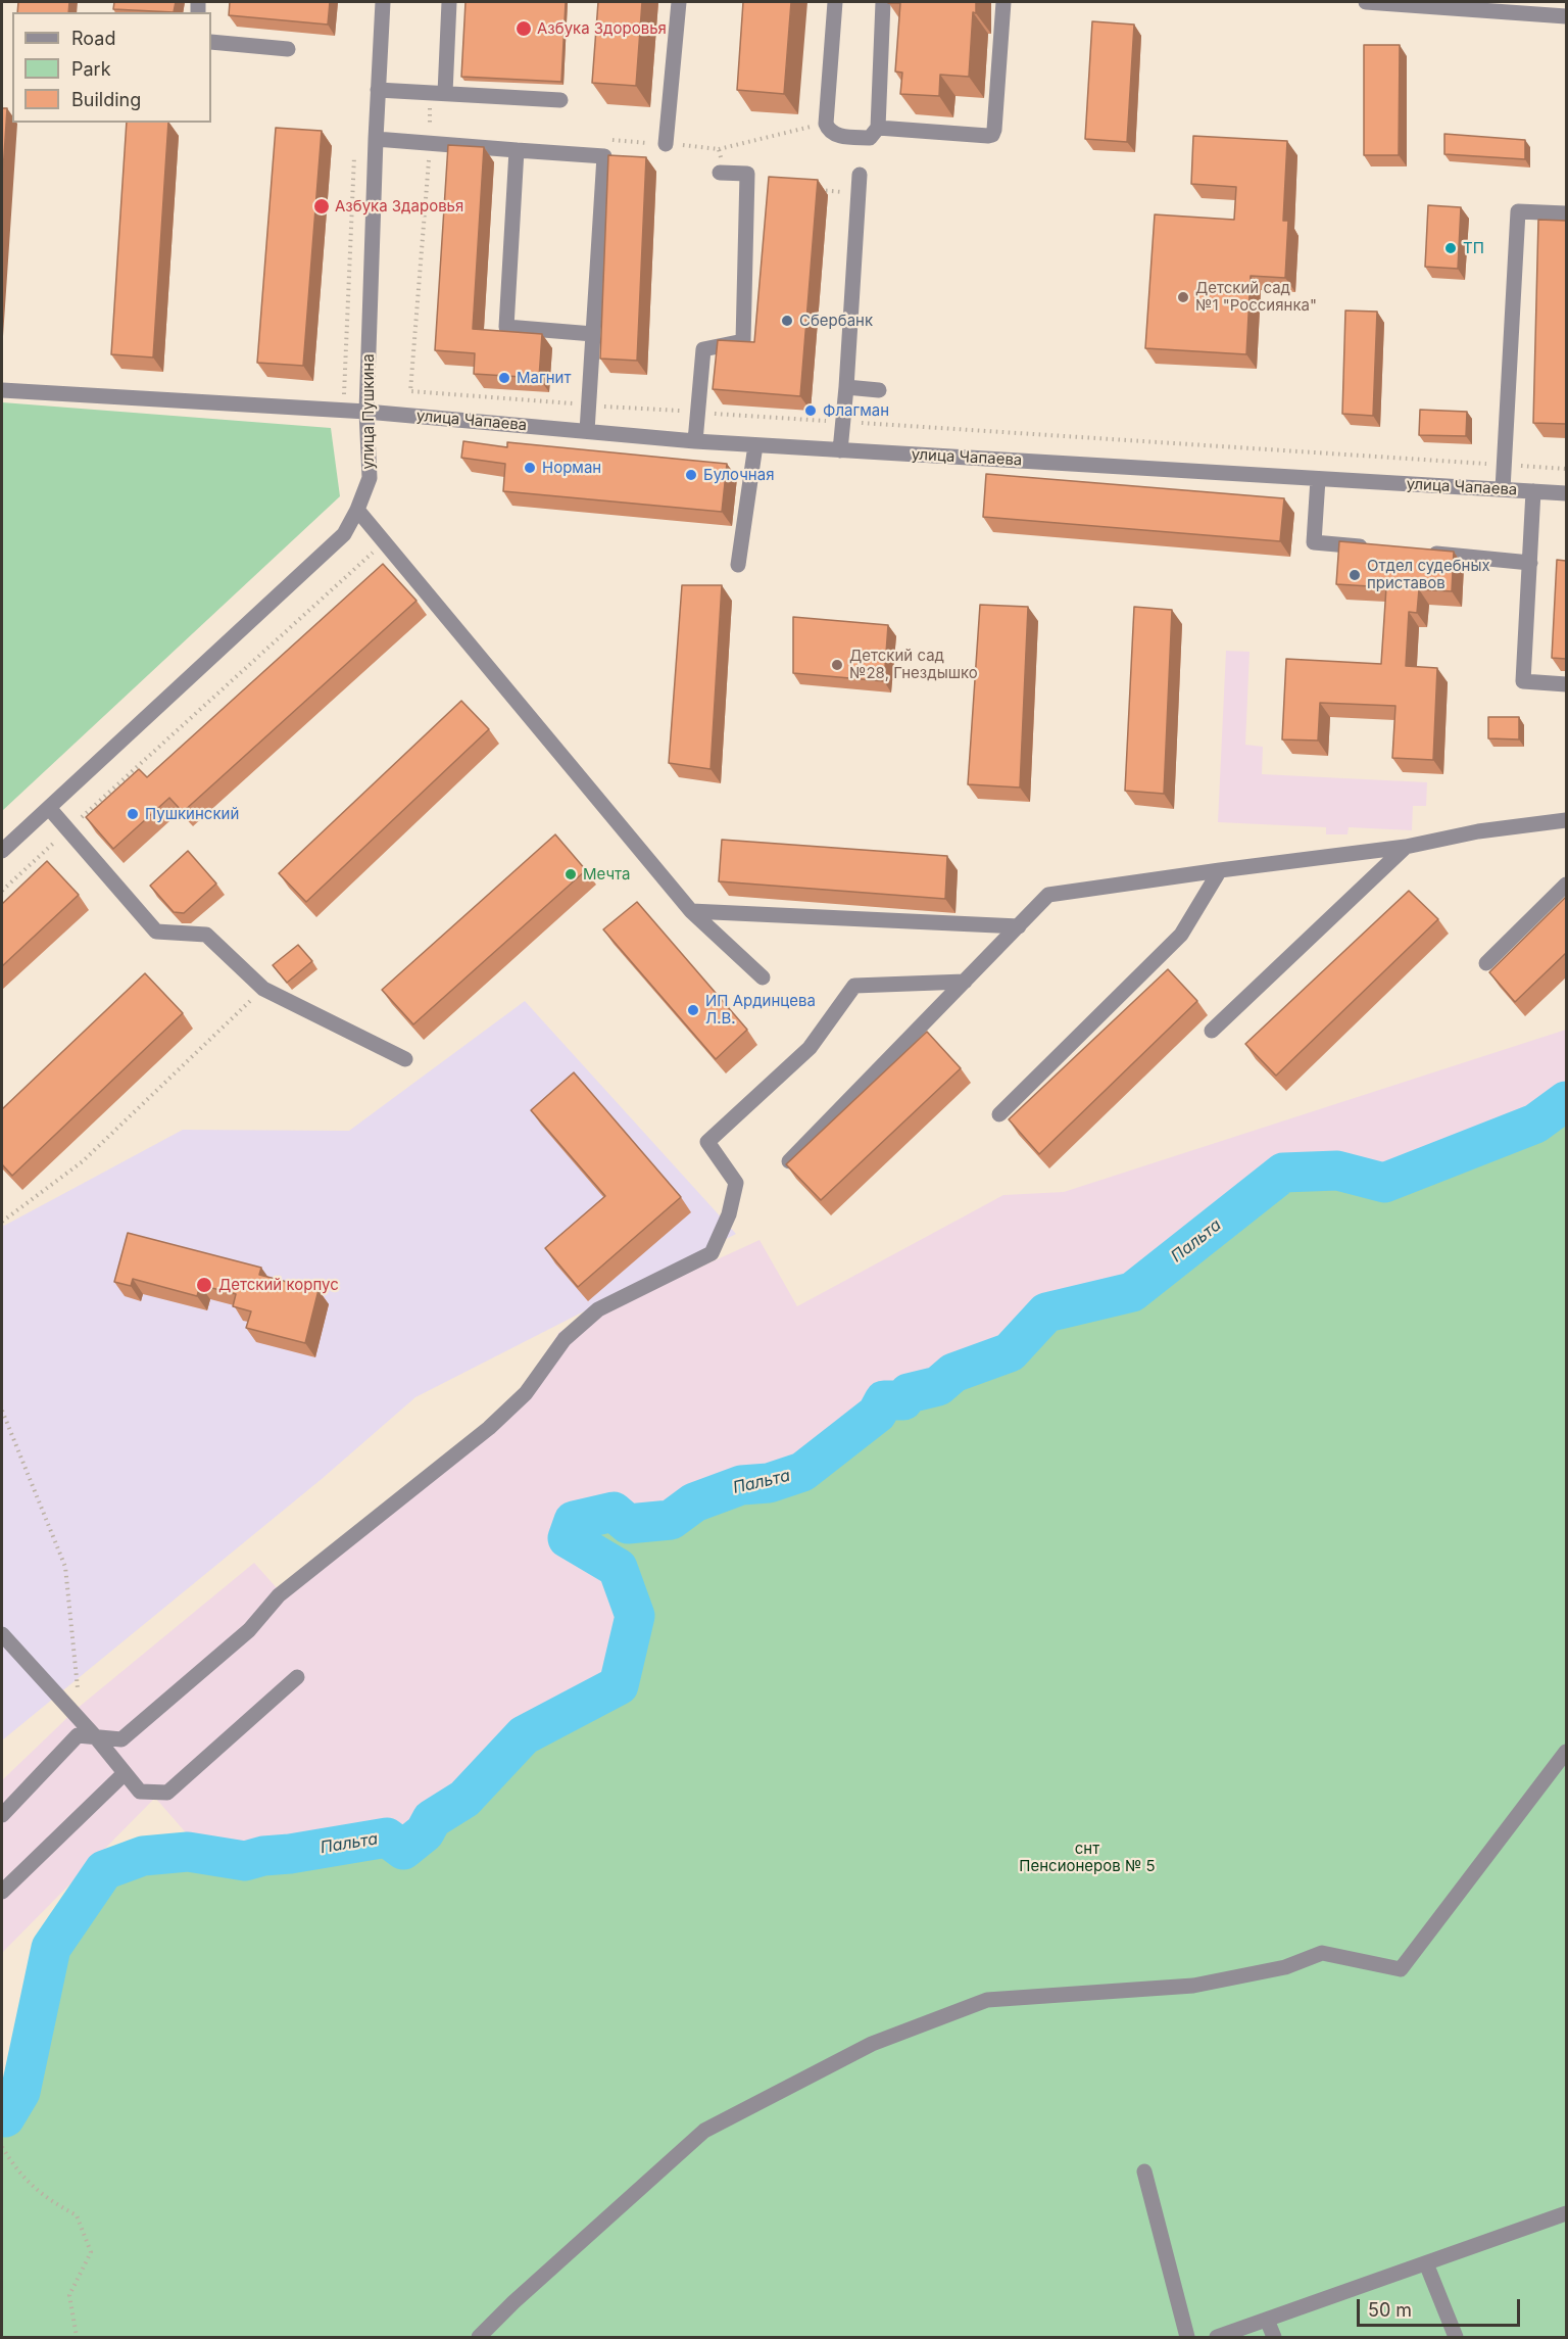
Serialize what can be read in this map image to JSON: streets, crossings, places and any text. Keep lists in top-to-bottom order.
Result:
{
  "streets": {
    "street": ["улица Пушкина", "улица Чапаева"]
  },
  "crossings": [
    ["улица Пушкина", "улица Чапаева"]
  ],
  "water": ["Пальта"],
  "parks": ["снт Пенсионеров № 5"],
  "places": [
    "Азбука Здоровья",
    "Азбука Здаровья",
    "ТП",
    "Детский сад №1 \"Россиянка\"",
    "Сбербанк",
    "Магнит",
    "Флагман",
    "Норман",
    "Булочная",
    "Отдел судебных приставов",
    "Детский сад №28, Гнездышко",
    "Пушкинский",
    "Мечта",
    "ИП Ардинцева Л.В.",
    "Детский корпус"
  ],
  "legend": ["Road", "Park", "Building"],
  "scale_bar": "50 m"
}
